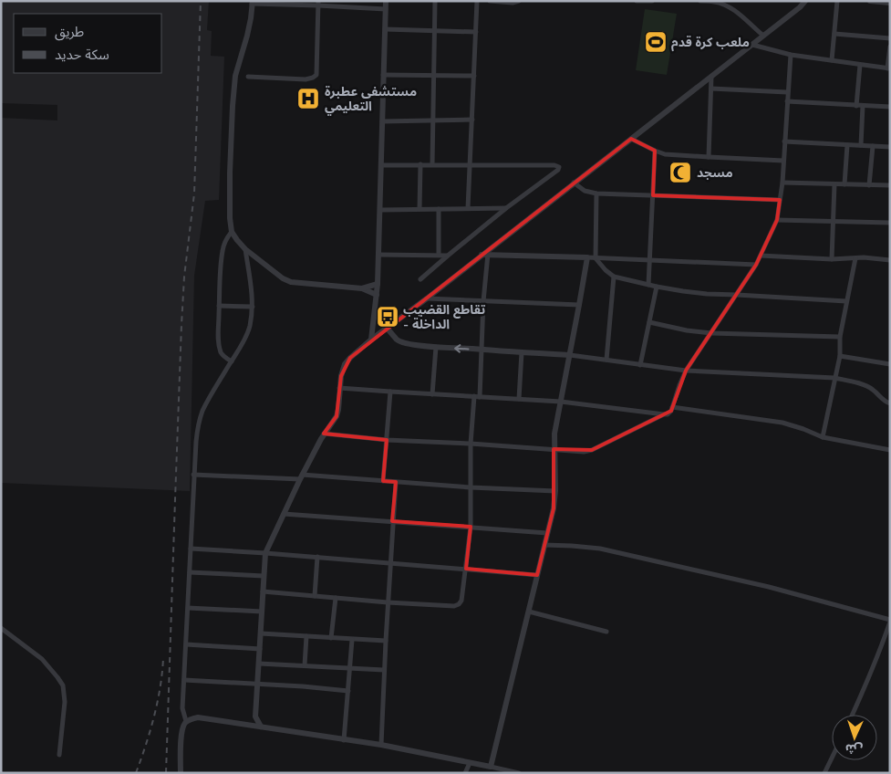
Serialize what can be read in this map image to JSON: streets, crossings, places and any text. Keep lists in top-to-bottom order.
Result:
{
  "places": {
    "sports": ["ملعب كرة قدم"],
    "hospital": ["مستشفى عطبرة التعليمي"],
    "mosque": ["مسجد"],
    "bus stop": ["تقاطع القضيب - الداخلة"]
  },
  "legend": ["طريق", "سكة حديد"],
  "north": "bottom"
}
